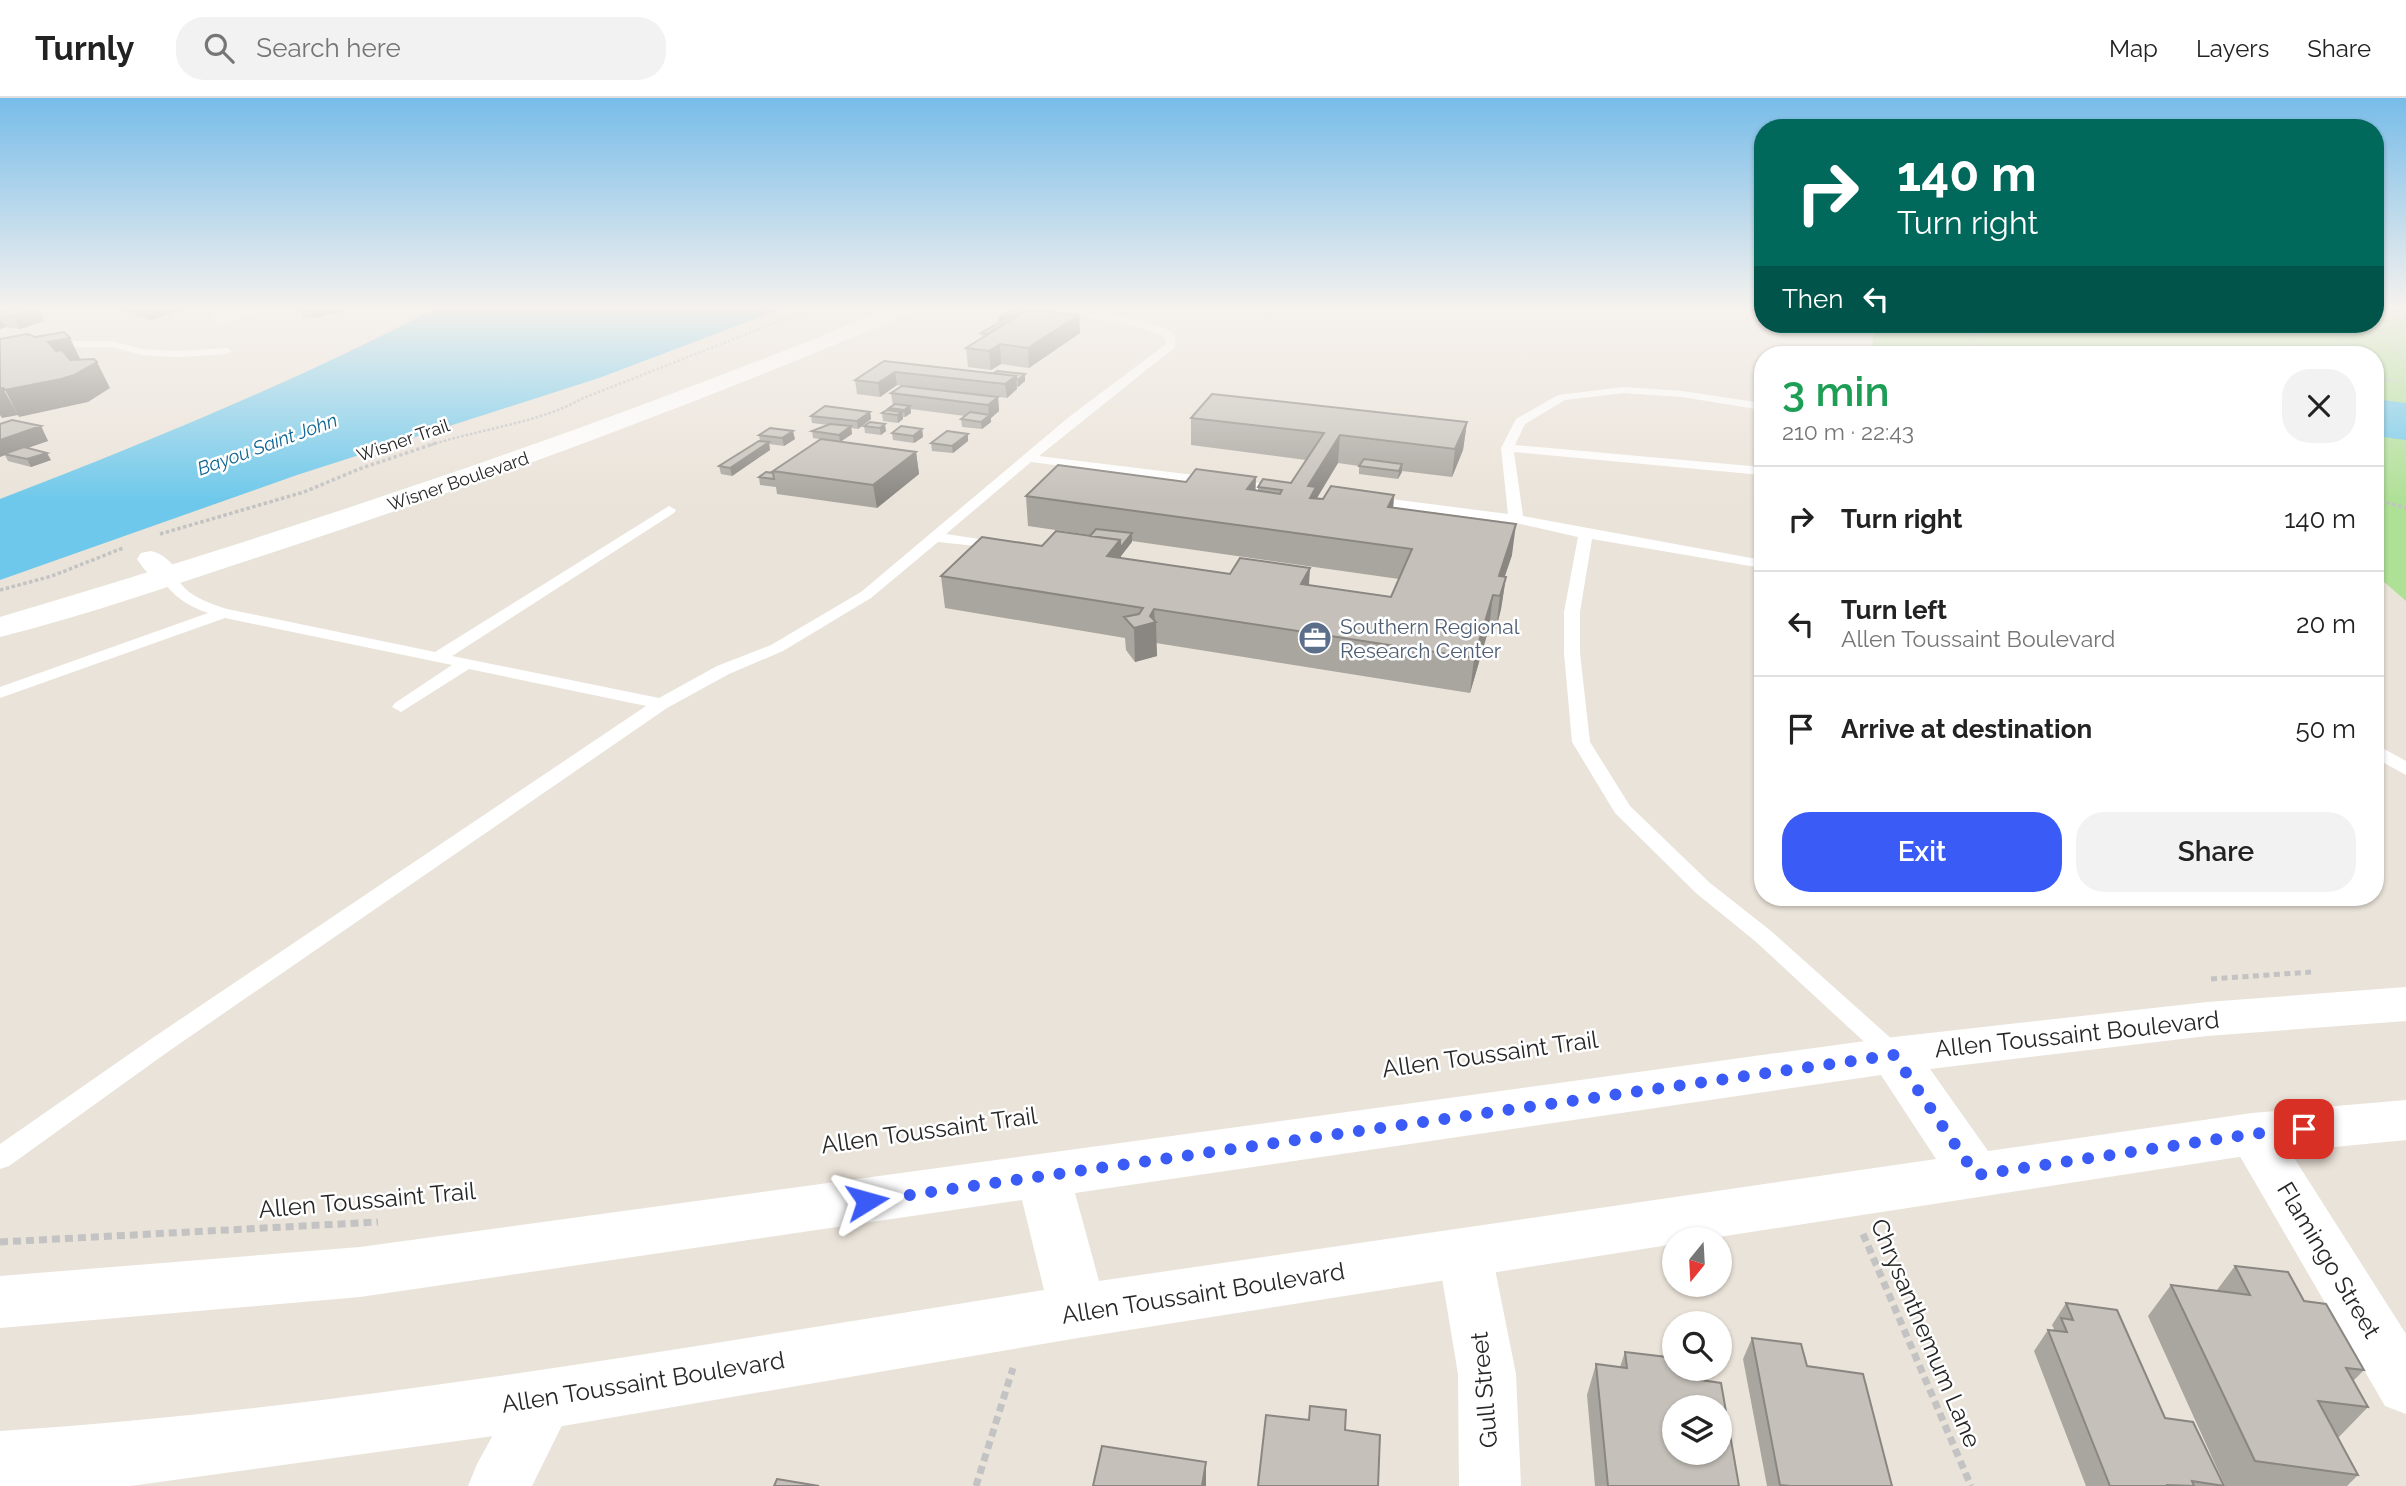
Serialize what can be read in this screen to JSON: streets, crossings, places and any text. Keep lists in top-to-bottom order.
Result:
{
  "streets": {
    "main road": ["Wisner Boulevard", "Allen Toussaint Boulevard"],
    "street": ["Flamingo Street", "Gull Street"],
    "path": ["Wisner Trail", "Allen Toussaint Trail", "Chrysanthemum Lane"]
  },
  "crossings": [
    ["Wisner Trail", "Wisner Boulevard"],
    ["Allen Toussaint Boulevard", "Flamingo Street"],
    ["Allen Toussaint Boulevard", "Chrysanthemum Lane"],
    ["Allen Toussaint Boulevard", "Gull Street"]
  ],
  "water": ["Bayou Saint John"],
  "places": {
    "office": ["Southern Regional Research Center"]
  },
  "north": "bottom",
  "page": {
    "header": "Turnly",
    "search": "Search here",
    "nav": ["Map", "Layers", "Share"],
    "turn": ["140 m", "Turn right"],
    "then": "Then",
    "heading": ["3 min", "210 m · 22:43"],
    "list": [
      {
        "name": "Turn right",
        "value": "140 m"
      },
      {
        "name": "Turn left",
        "note": "Allen Toussaint Boulevard",
        "value": "20 m"
      },
      {
        "name": "Arrive at destination",
        "value": "50 m"
      }
    ],
    "buttons": ["Exit", "Share"]
  }
}
